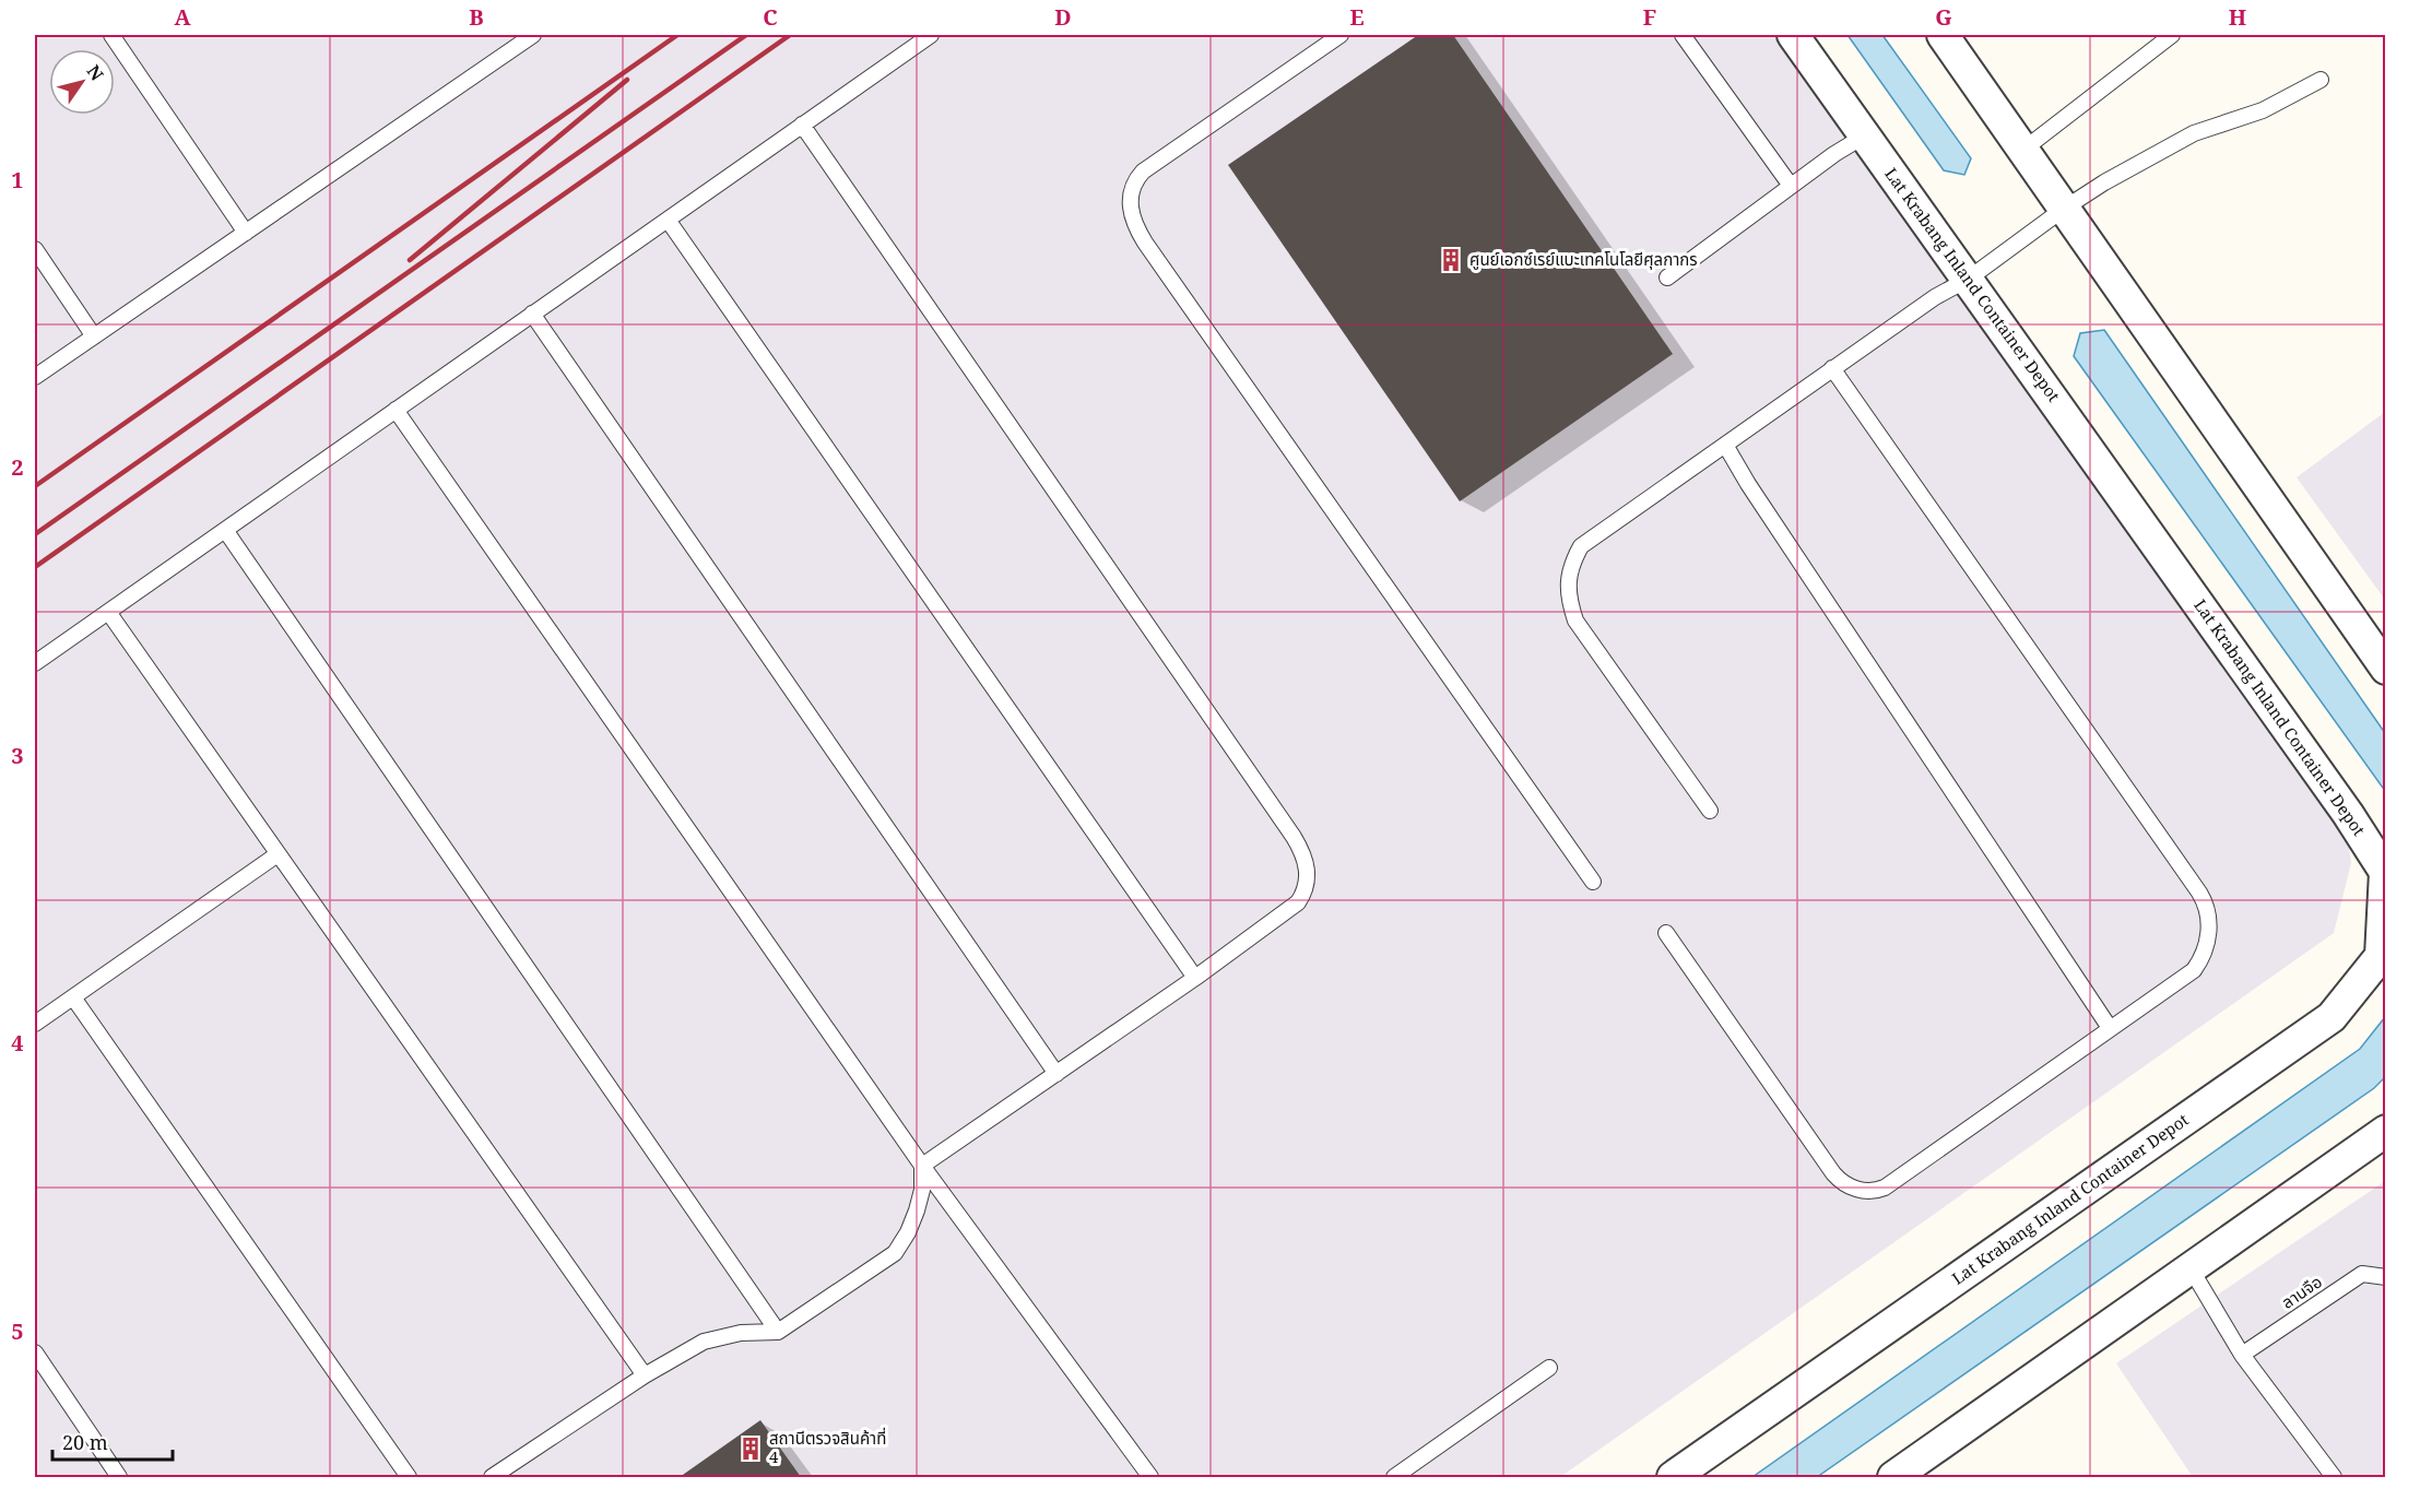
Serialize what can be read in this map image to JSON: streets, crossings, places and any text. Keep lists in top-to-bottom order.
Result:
{
  "streets": {
    "street": ["Lat Krabang Inland Container Depot"],
    "lane": ["ลานจือ"]
  },
  "places": {
    "building": ["ศูนย์เอกซ์เรย์แบะเทคโนโลยีศุลกากร", "สถานีตรวจสินค้าที่ 4"]
  },
  "scale_bar": "20 m",
  "north": "top right",
  "grid": {
    "columns": [
      "A",
      "B",
      "C",
      "D",
      "E",
      "F",
      "G",
      "H"
    ],
    "rows": [
      "1",
      "2",
      "3",
      "4",
      "5"
    ]
  }
}
